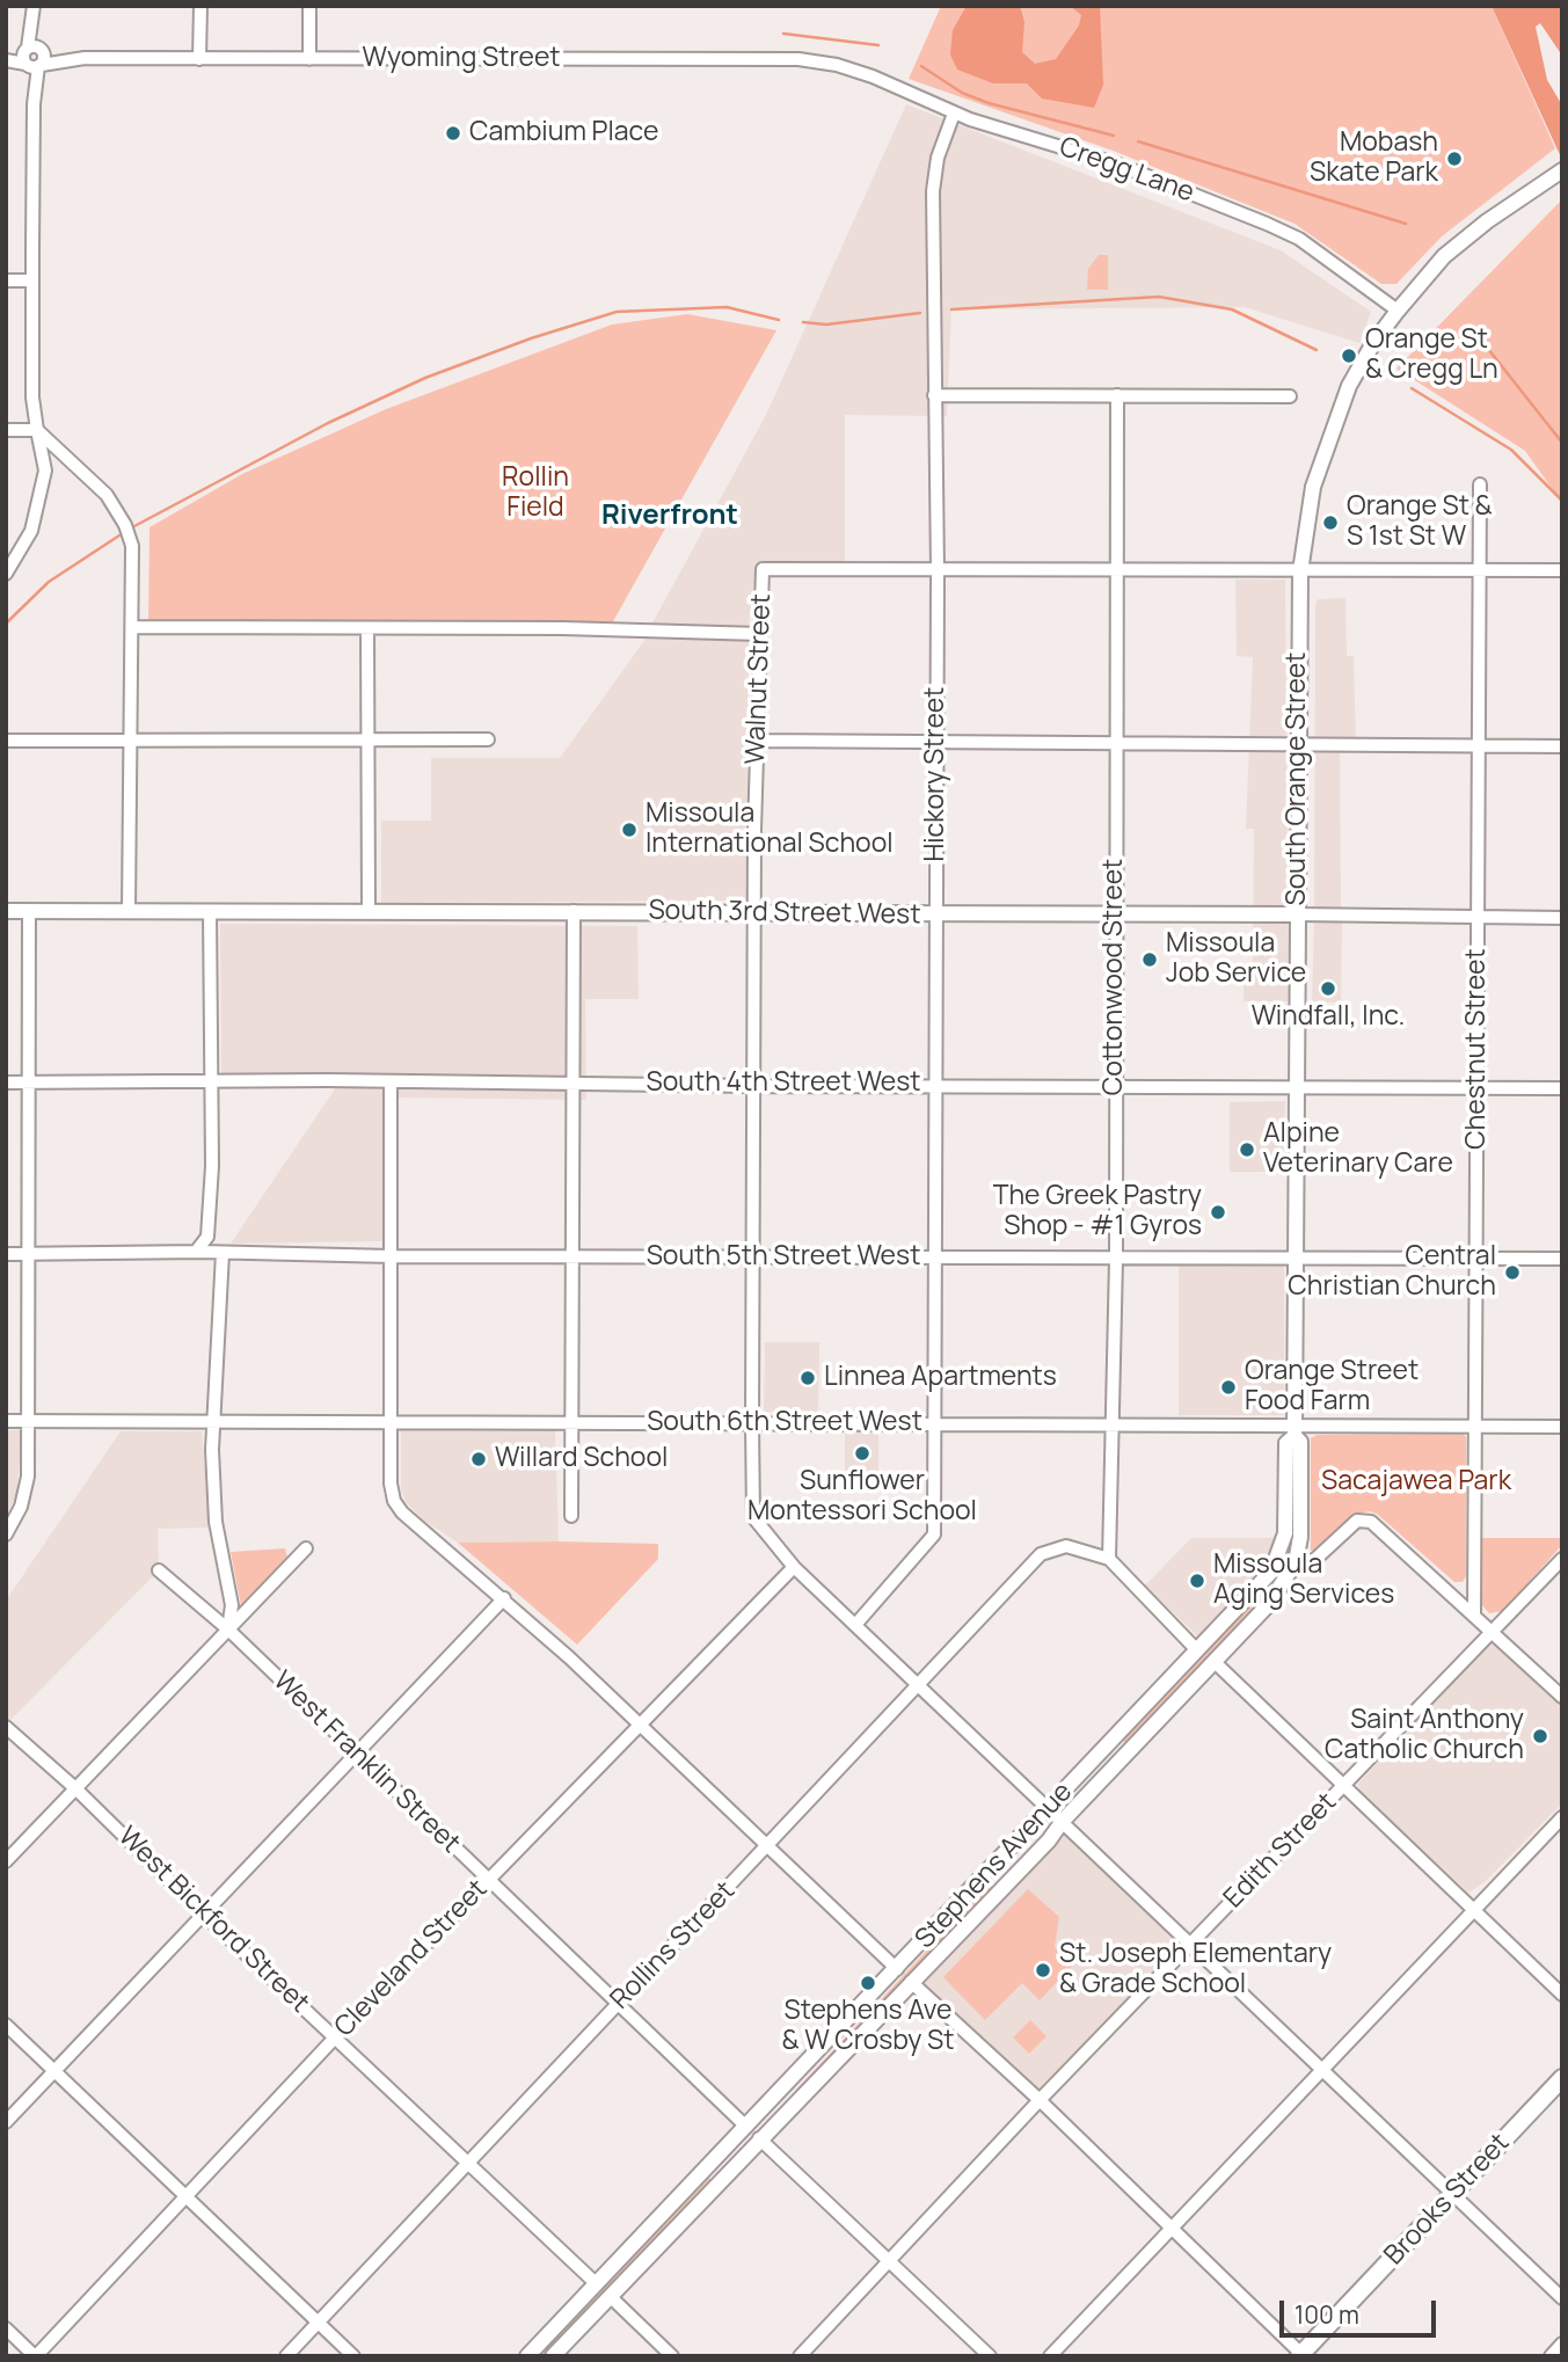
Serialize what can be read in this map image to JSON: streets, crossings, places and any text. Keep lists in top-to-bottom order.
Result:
{
  "streets": {
    "highway": ["Brooks Street"],
    "main road": ["South Orange Street", "South 3rd Street West", "Stephens Avenue"],
    "street": [
      "Wyoming Street",
      "Cregg Lane",
      "Walnut Street",
      "Hickory Street",
      "Cottonwood Street",
      "Chestnut Street",
      "South 4th Street West",
      "South 5th Street West",
      "South 6th Street West",
      "West Franklin Street",
      "Edith Street",
      "West Bickford Street",
      "Rollins Street",
      "Cleveland Street"
    ]
  },
  "crossings": [
    ["Wyoming Street", "Cregg Lane"],
    ["Cregg Lane", "Hickory Street"],
    ["Cregg Lane", "South Orange Street"],
    ["Walnut Street", "Hickory Street"],
    ["Walnut Street", "South 3rd Street West"],
    ["Walnut Street", "South 4th Street West"],
    ["Walnut Street", "South 5th Street West"],
    ["Walnut Street", "South 6th Street West"],
    ["Walnut Street", "Edith Street"],
    ["Walnut Street", "Stephens Avenue"],
    ["Walnut Street", "Rollins Street"],
    ["Walnut Street", "Cleveland Street"],
    ["Walnut Street", "Brooks Street"],
    ["Hickory Street", "South 3rd Street West"],
    ["Hickory Street", "South 4th Street West"],
    ["Hickory Street", "South 5th Street West"],
    ["Hickory Street", "South 6th Street West"],
    ["South Orange Street", "South 3rd Street West"],
    ["South Orange Street", "South 4th Street West"],
    ["South Orange Street", "South 5th Street West"],
    ["South Orange Street", "South 6th Street West"],
    ["South Orange Street", "Stephens Avenue"],
    ["South 3rd Street West", "Cottonwood Street"],
    ["South 3rd Street West", "Chestnut Street"],
    ["Cottonwood Street", "South 4th Street West"],
    ["Cottonwood Street", "South 5th Street West"],
    ["Cottonwood Street", "South 6th Street West"],
    ["Cottonwood Street", "Rollins Street"],
    ["Chestnut Street", "South 4th Street West"],
    ["Chestnut Street", "South 5th Street West"],
    ["Chestnut Street", "South 6th Street West"],
    ["South 6th Street West", "Stephens Avenue"],
    ["West Franklin Street", "Stephens Avenue"],
    ["West Franklin Street", "Rollins Street"],
    ["West Franklin Street", "Cleveland Street"],
    ["Stephens Avenue", "West Bickford Street"],
    ["West Bickford Street", "Rollins Street"],
    ["West Bickford Street", "Cleveland Street"]
  ],
  "districts": ["Riverfront"],
  "parks": ["Rollin Field", "Sacajawea Park"],
  "places": [
    "Cambium Place",
    "Mobash Skate Park",
    "Orange St & Cregg Ln",
    "Orange St & S 1st St W",
    "Missoula International School",
    "Missoula Job Service",
    "Windfall, Inc.",
    "Alpine Veterinary Care",
    "The Greek Pastry Shop - #1 Gyros",
    "Central Christian Church",
    "Linnea Apartments",
    "Orange Street Food Farm",
    "Sunflower Montessori School",
    "Willard School",
    "Missoula Aging Services",
    "Saint Anthony Catholic Church",
    "St. Joseph Elementary & Grade School",
    "Stephens Ave & W Crosby St"
  ],
  "scale_bar": "100 m"
}
